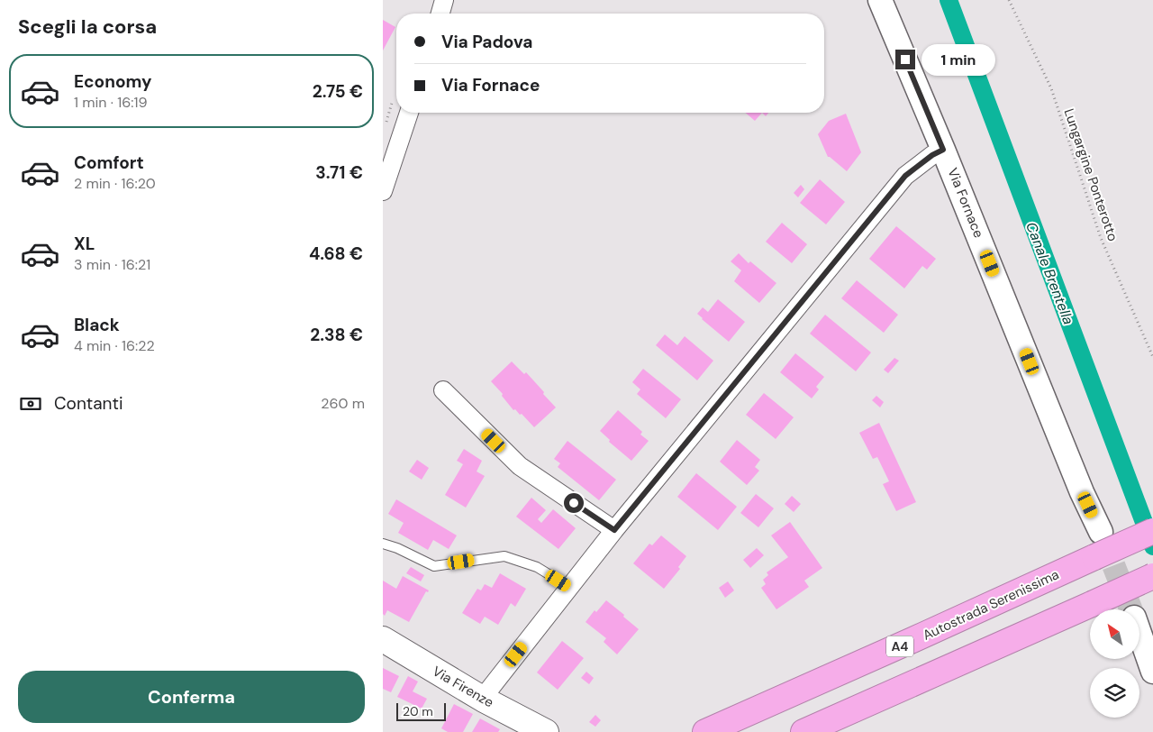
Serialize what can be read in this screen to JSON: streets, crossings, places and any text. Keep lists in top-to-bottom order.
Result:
{
  "streets": {
    "highway": ["Autostrada Serenissima", "A4"],
    "main road": ["Via Firenze"],
    "street": ["Via Fornace"],
    "path": ["Lungargine Ponterotto"]
  },
  "water": ["Canale Brentella"],
  "scale_bar": "20 m",
  "north": "top left",
  "page": {
    "heading": "Scegli la corsa",
    "banner": ["Via Padova", "Via Fornace"],
    "bubble": "1 min",
    "list": [
      {
        "name": "Economy",
        "note": "1 min · 16:19",
        "value": "2.75 €"
      },
      {
        "name": "Comfort",
        "note": "2 min · 16:20",
        "value": "3.71 €"
      },
      {
        "name": "XL",
        "note": "3 min · 16:21",
        "value": "4.68 €"
      },
      {
        "name": "Black",
        "note": "4 min · 16:22",
        "value": "2.38 €"
      }
    ],
    "pay": ["Contanti", "260 m"],
    "buttons": "Conferma",
    "scale": "20 m"
  }
}
